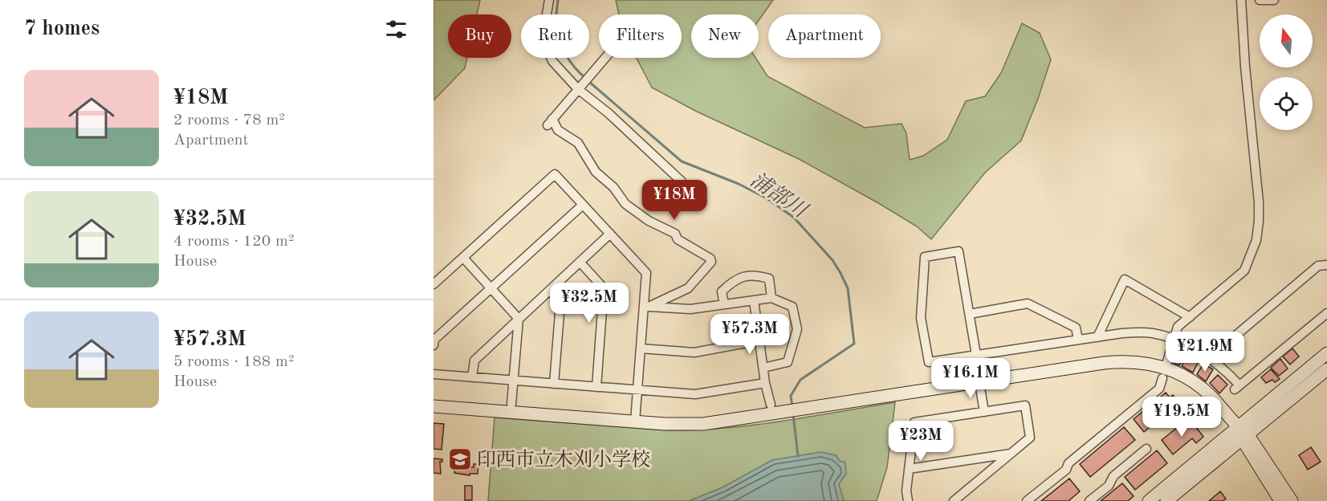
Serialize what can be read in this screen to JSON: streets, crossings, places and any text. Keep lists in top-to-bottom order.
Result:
{
  "water": ["浦部川"],
  "places": {
    "school or university": ["印西市立木刈小学校"]
  },
  "north": "top",
  "page": {
    "heading": "7 homes",
    "chip": [
      "Buy",
      "Rent",
      "Filters",
      "New",
      "Apartment"
    ],
    "list": [
      {
        "name": "¥18M",
        "note": "2 rooms · 78 m² · Apartment"
      },
      {
        "name": "¥32.5M",
        "note": "4 rooms · 120 m² · House"
      },
      {
        "name": "¥57.3M",
        "note": "5 rooms · 188 m² · House"
      }
    ],
    "price": [
      "¥18M",
      "¥32.5M",
      "¥57.3M",
      "¥21.9M",
      "¥16.1M",
      "¥19.5M",
      "¥23M"
    ]
  }
}
